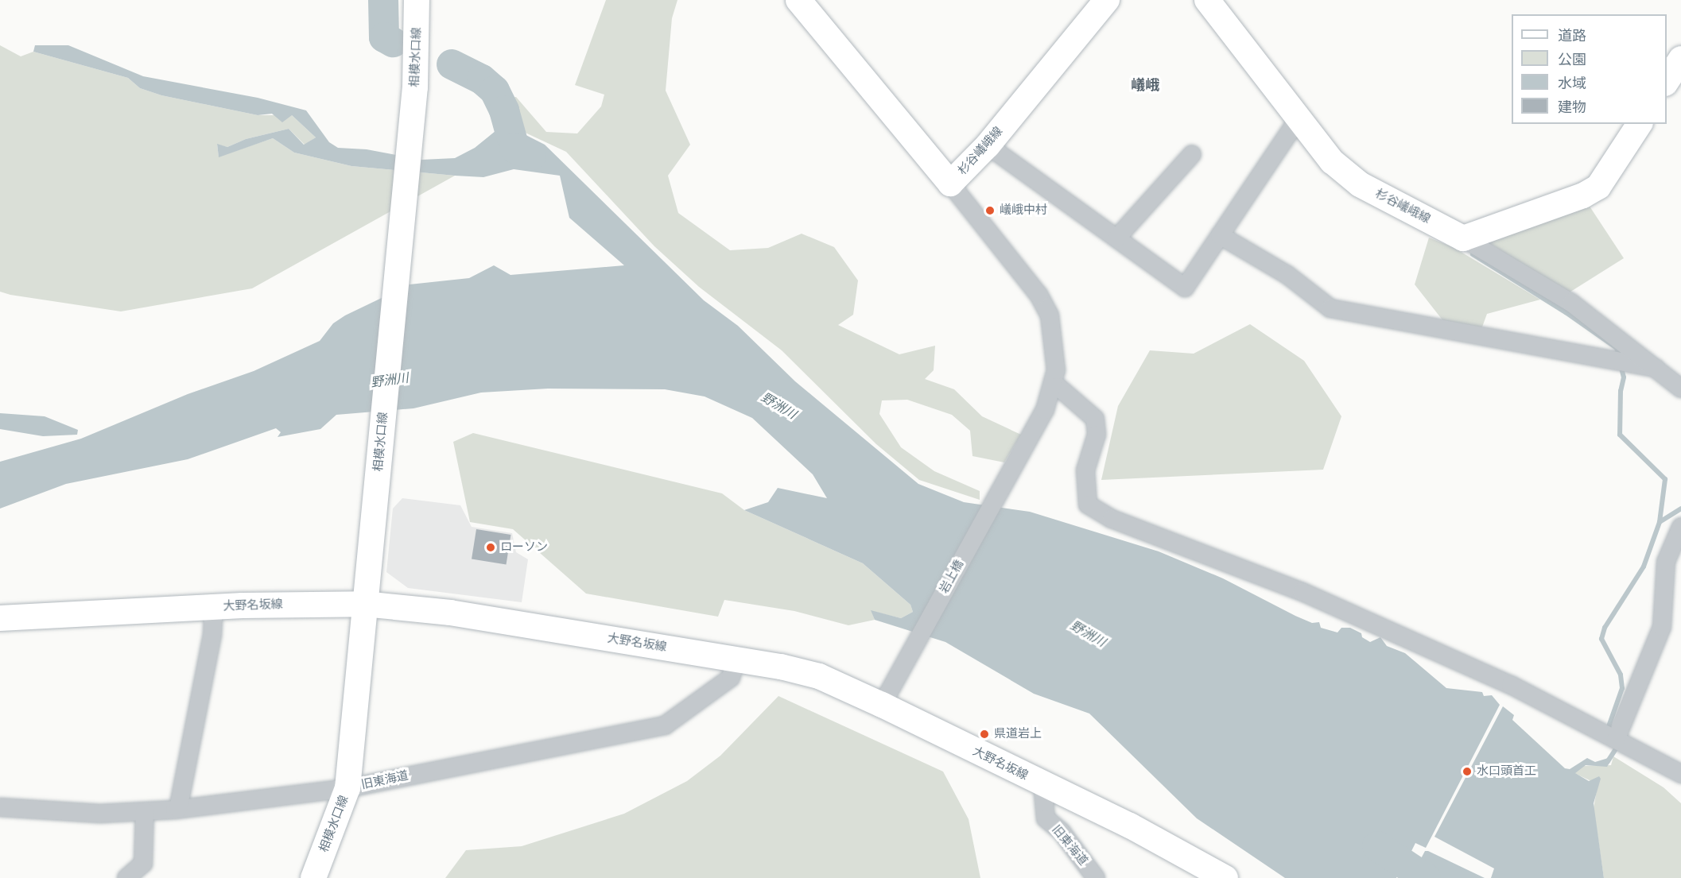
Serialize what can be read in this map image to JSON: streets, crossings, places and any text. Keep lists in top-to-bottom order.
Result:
{
  "streets": {
    "main road": ["相模水口線", "杉谷嶬峨線", "大野名坂線"],
    "street": ["岩上橋", "旧東海道"]
  },
  "crossings": [
    ["相模水口線", "大野名坂線"],
    ["相模水口線", "旧東海道"],
    ["杉谷嶬峨線", "岩上橋"],
    ["岩上橋", "大野名坂線"],
    ["大野名坂線", "旧東海道"]
  ],
  "districts": ["嶬峨"],
  "water": ["野洲川"],
  "places": [
    "嶬峨中村",
    "ローソン",
    "県道岩上",
    "水口頭首工"
  ],
  "legend": [
    "道路",
    "公園",
    "水域",
    "建物"
  ]
}
